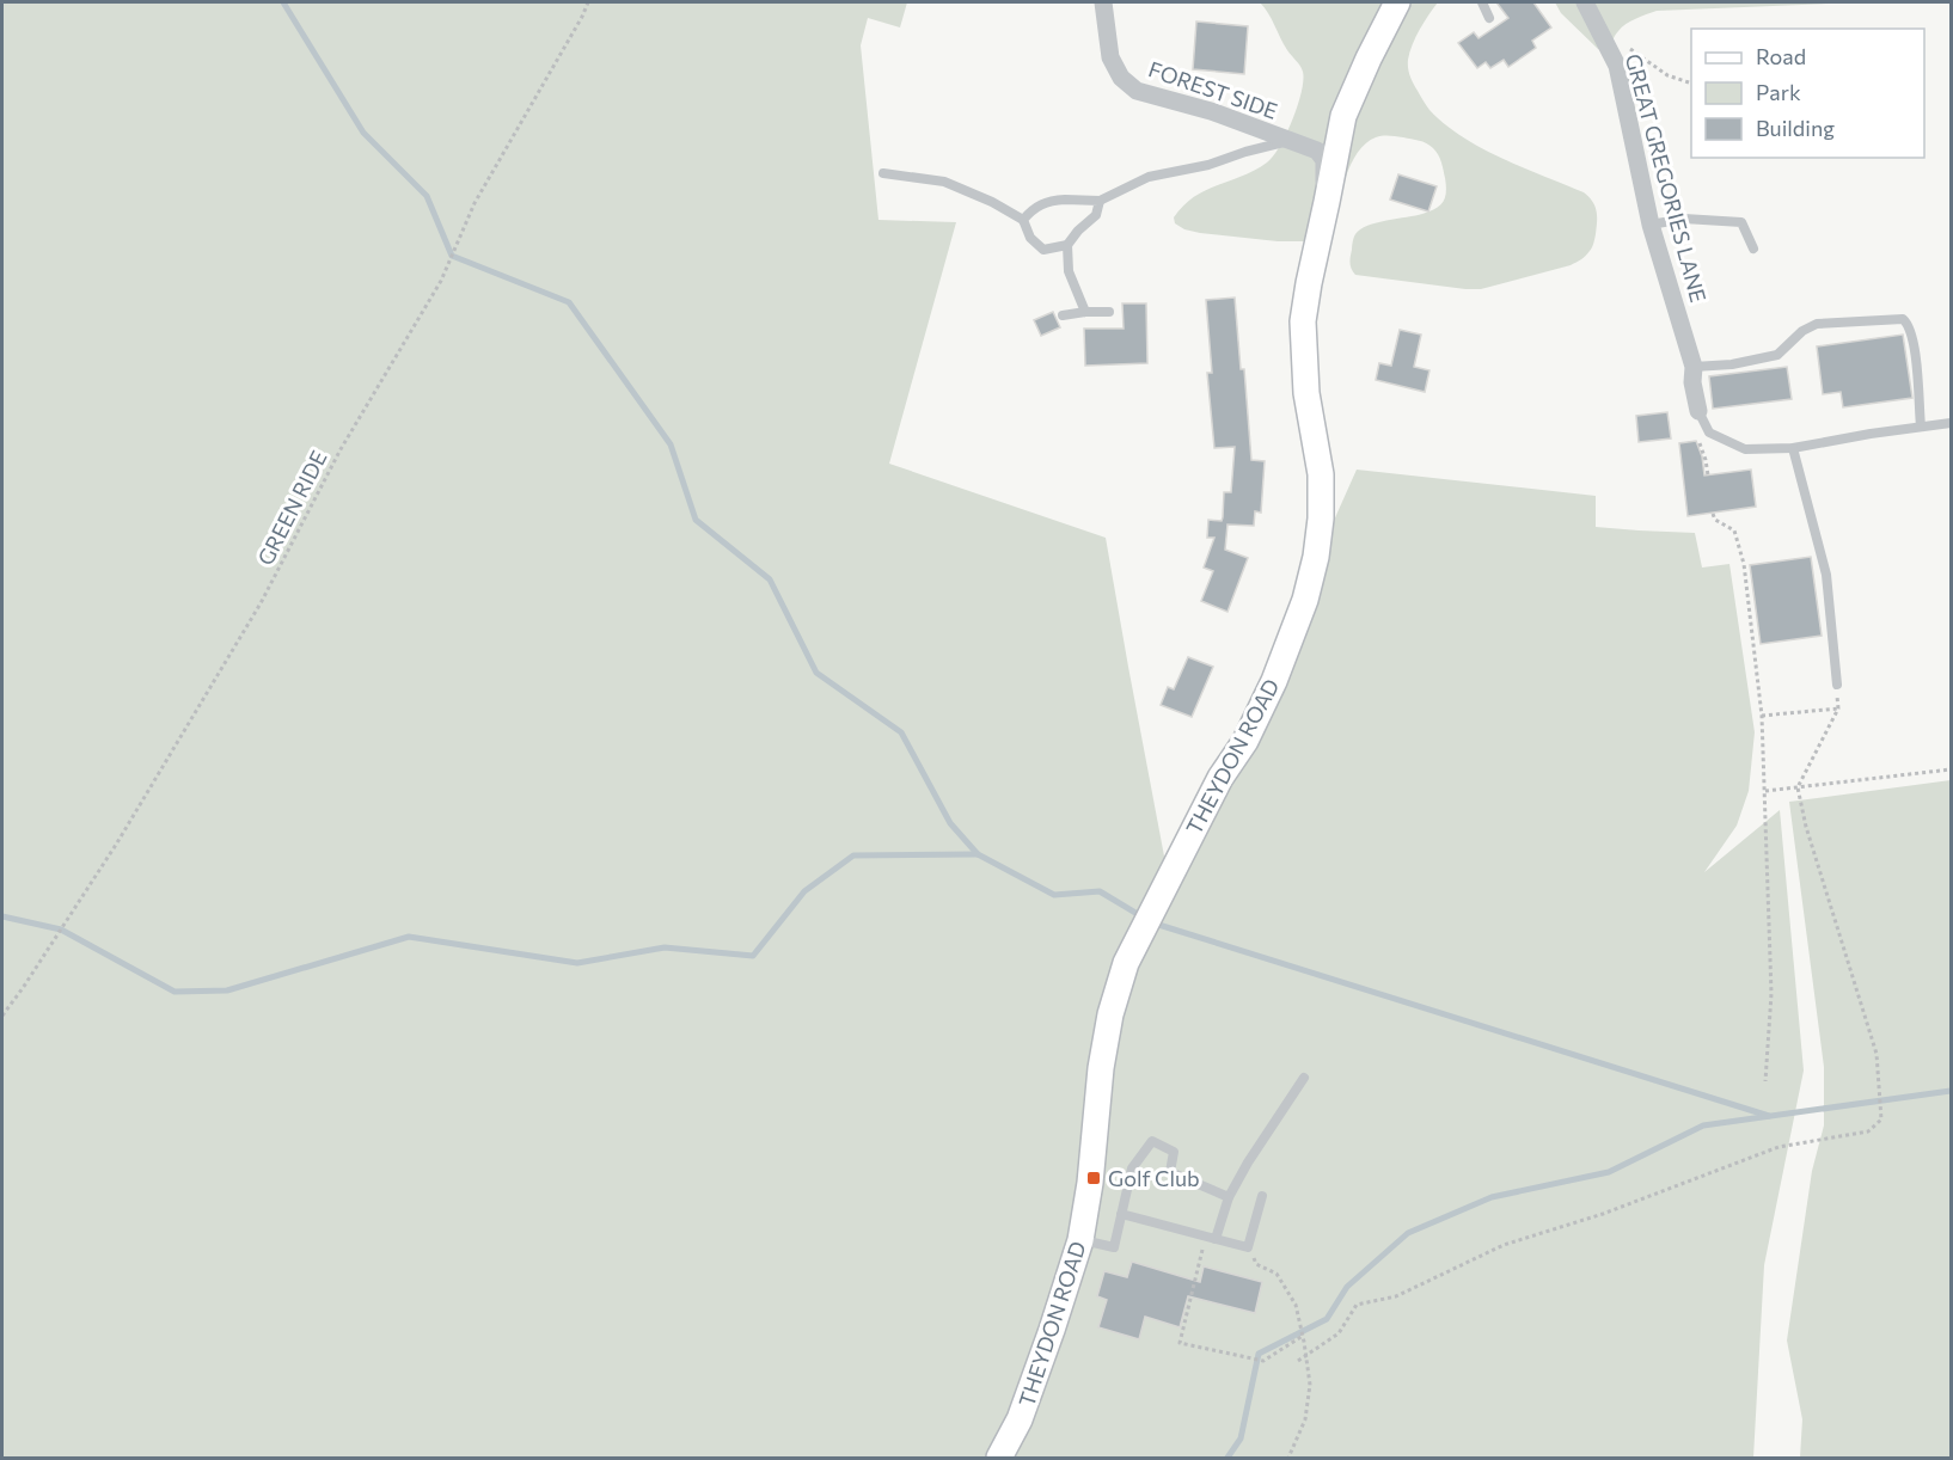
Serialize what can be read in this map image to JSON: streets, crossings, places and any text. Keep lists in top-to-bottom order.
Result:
{
  "streets": {
    "street": ["FOREST SIDE", "GREAT GREGORIES LANE", "THEYDON ROAD"],
    "path": ["GREEN RIDE"]
  },
  "crossings": [
    ["FOREST SIDE", "THEYDON ROAD"]
  ],
  "places": {
    "transit": ["Golf Club"]
  },
  "legend": ["Road", "Park", "Building"]
}
